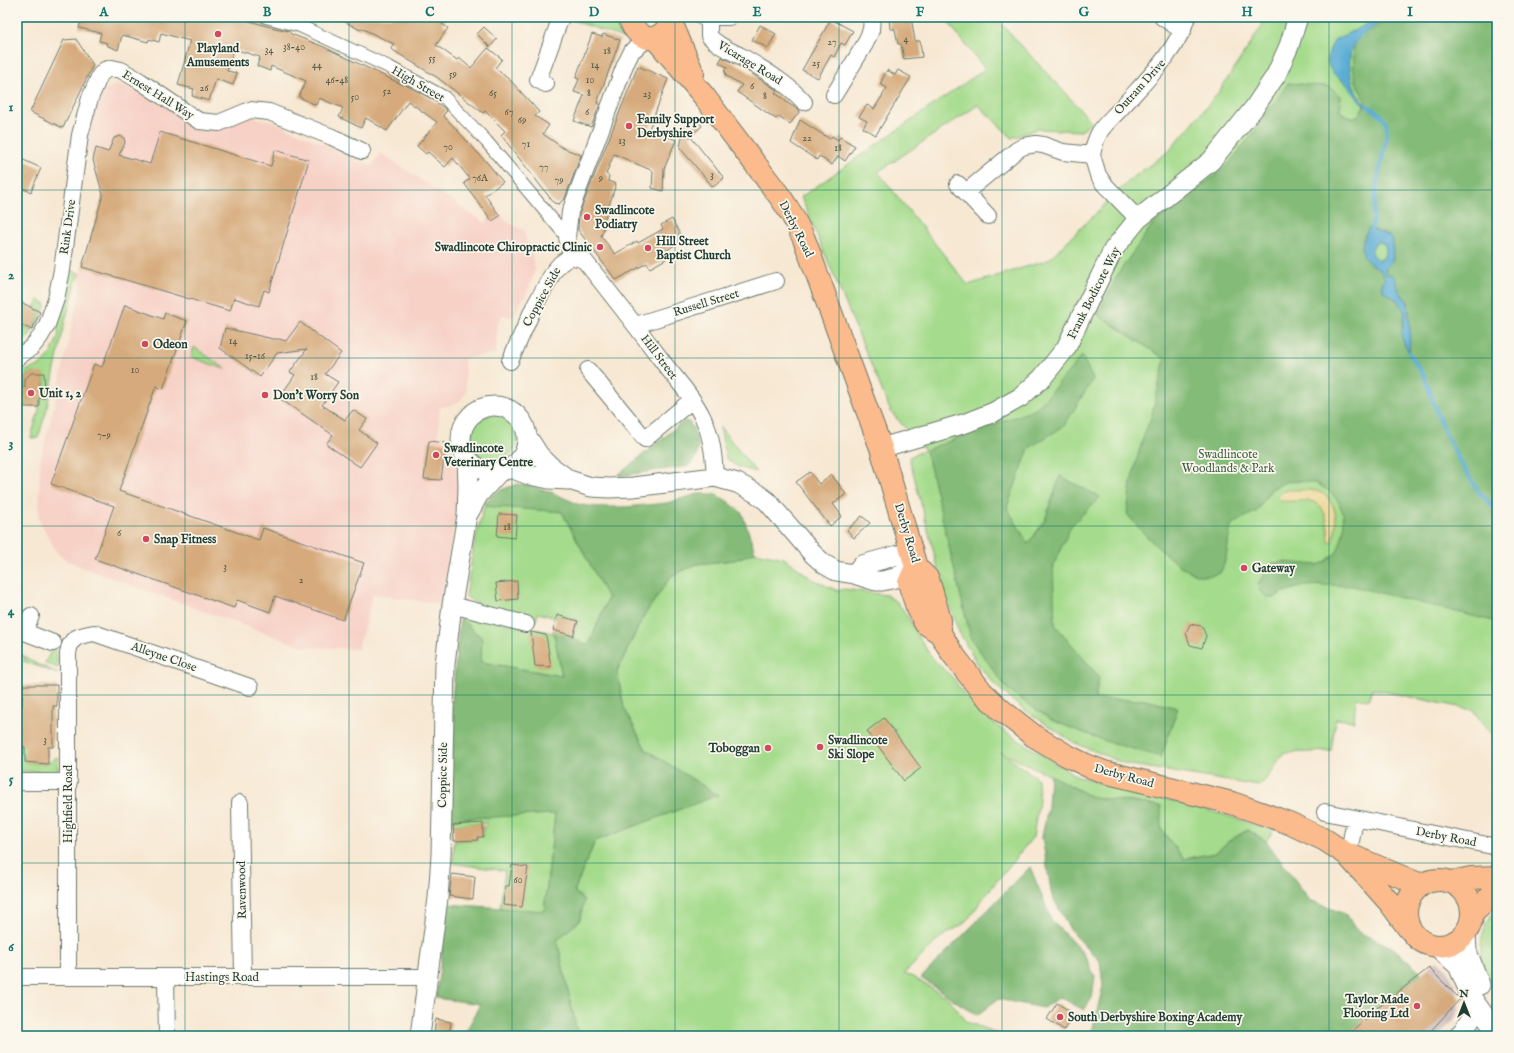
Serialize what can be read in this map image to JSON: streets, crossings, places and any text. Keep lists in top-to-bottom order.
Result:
{
  "streets": {
    "main road": ["Derby Road"],
    "street": [
      "Vicarage Road",
      "High Street",
      "Outram Drive",
      "Ernest Hall Way",
      "Rink Drive",
      "Frank Bodicote Way",
      "Coppice Side",
      "Russell Street",
      "Hill Street",
      "Alleyne Close",
      "Highfield Road",
      "Ravenwood",
      "Hastings Road"
    ]
  },
  "crossings": [
    ["High Street", "Coppice Side"],
    ["Ernest Hall Way", "Rink Drive"],
    ["Derby Road", "Frank Bodicote Way"],
    ["Derby Road", "Coppice Side"],
    ["Coppice Side", "Hill Street"],
    ["Coppice Side", "Hastings Road"],
    ["Russell Street", "Hill Street"],
    ["Alleyne Close", "Highfield Road"],
    ["Highfield Road", "Hastings Road"],
    ["Ravenwood", "Hastings Road"]
  ],
  "parks": ["Swadlincote Woodlands & Park"],
  "places": [
    "Playland Amusements",
    "Family Support Derbyshire",
    "Swadlincote Podiatry",
    "Swadlincote Chiropractic Clinic",
    "Hill Street Baptist Church",
    "Odeon",
    "Unit 1, 2",
    "Don't Worry Son",
    "Swadlincote Veterinary Centre",
    "Snap Fitness",
    "Gateway",
    "Swadlincote Ski Slope",
    "Toboggan",
    "Taylor Made Flooring Ltd",
    "South Derbyshire Boxing Academy"
  ],
  "house_numbers": [
    "4",
    "27",
    "38-40",
    "34",
    "18",
    "55",
    "25",
    "44",
    "14",
    "59",
    "46-48",
    "10",
    "6",
    "26",
    "52",
    "65",
    "8",
    "23",
    "8",
    "50",
    "67",
    "6",
    "69",
    "22",
    "13",
    "71",
    "70",
    "18",
    "77",
    "3",
    "76A",
    "9",
    "79",
    "14",
    "15-16",
    "10",
    "18",
    "7-9",
    "18",
    "6",
    "3",
    "2",
    "3",
    "60"
  ],
  "north": "top",
  "grid": {
    "columns": [
      "A",
      "B",
      "C",
      "D",
      "E",
      "F",
      "G",
      "H",
      "I"
    ],
    "rows": [
      "1",
      "2",
      "3",
      "4",
      "5",
      "6"
    ]
  }
}
